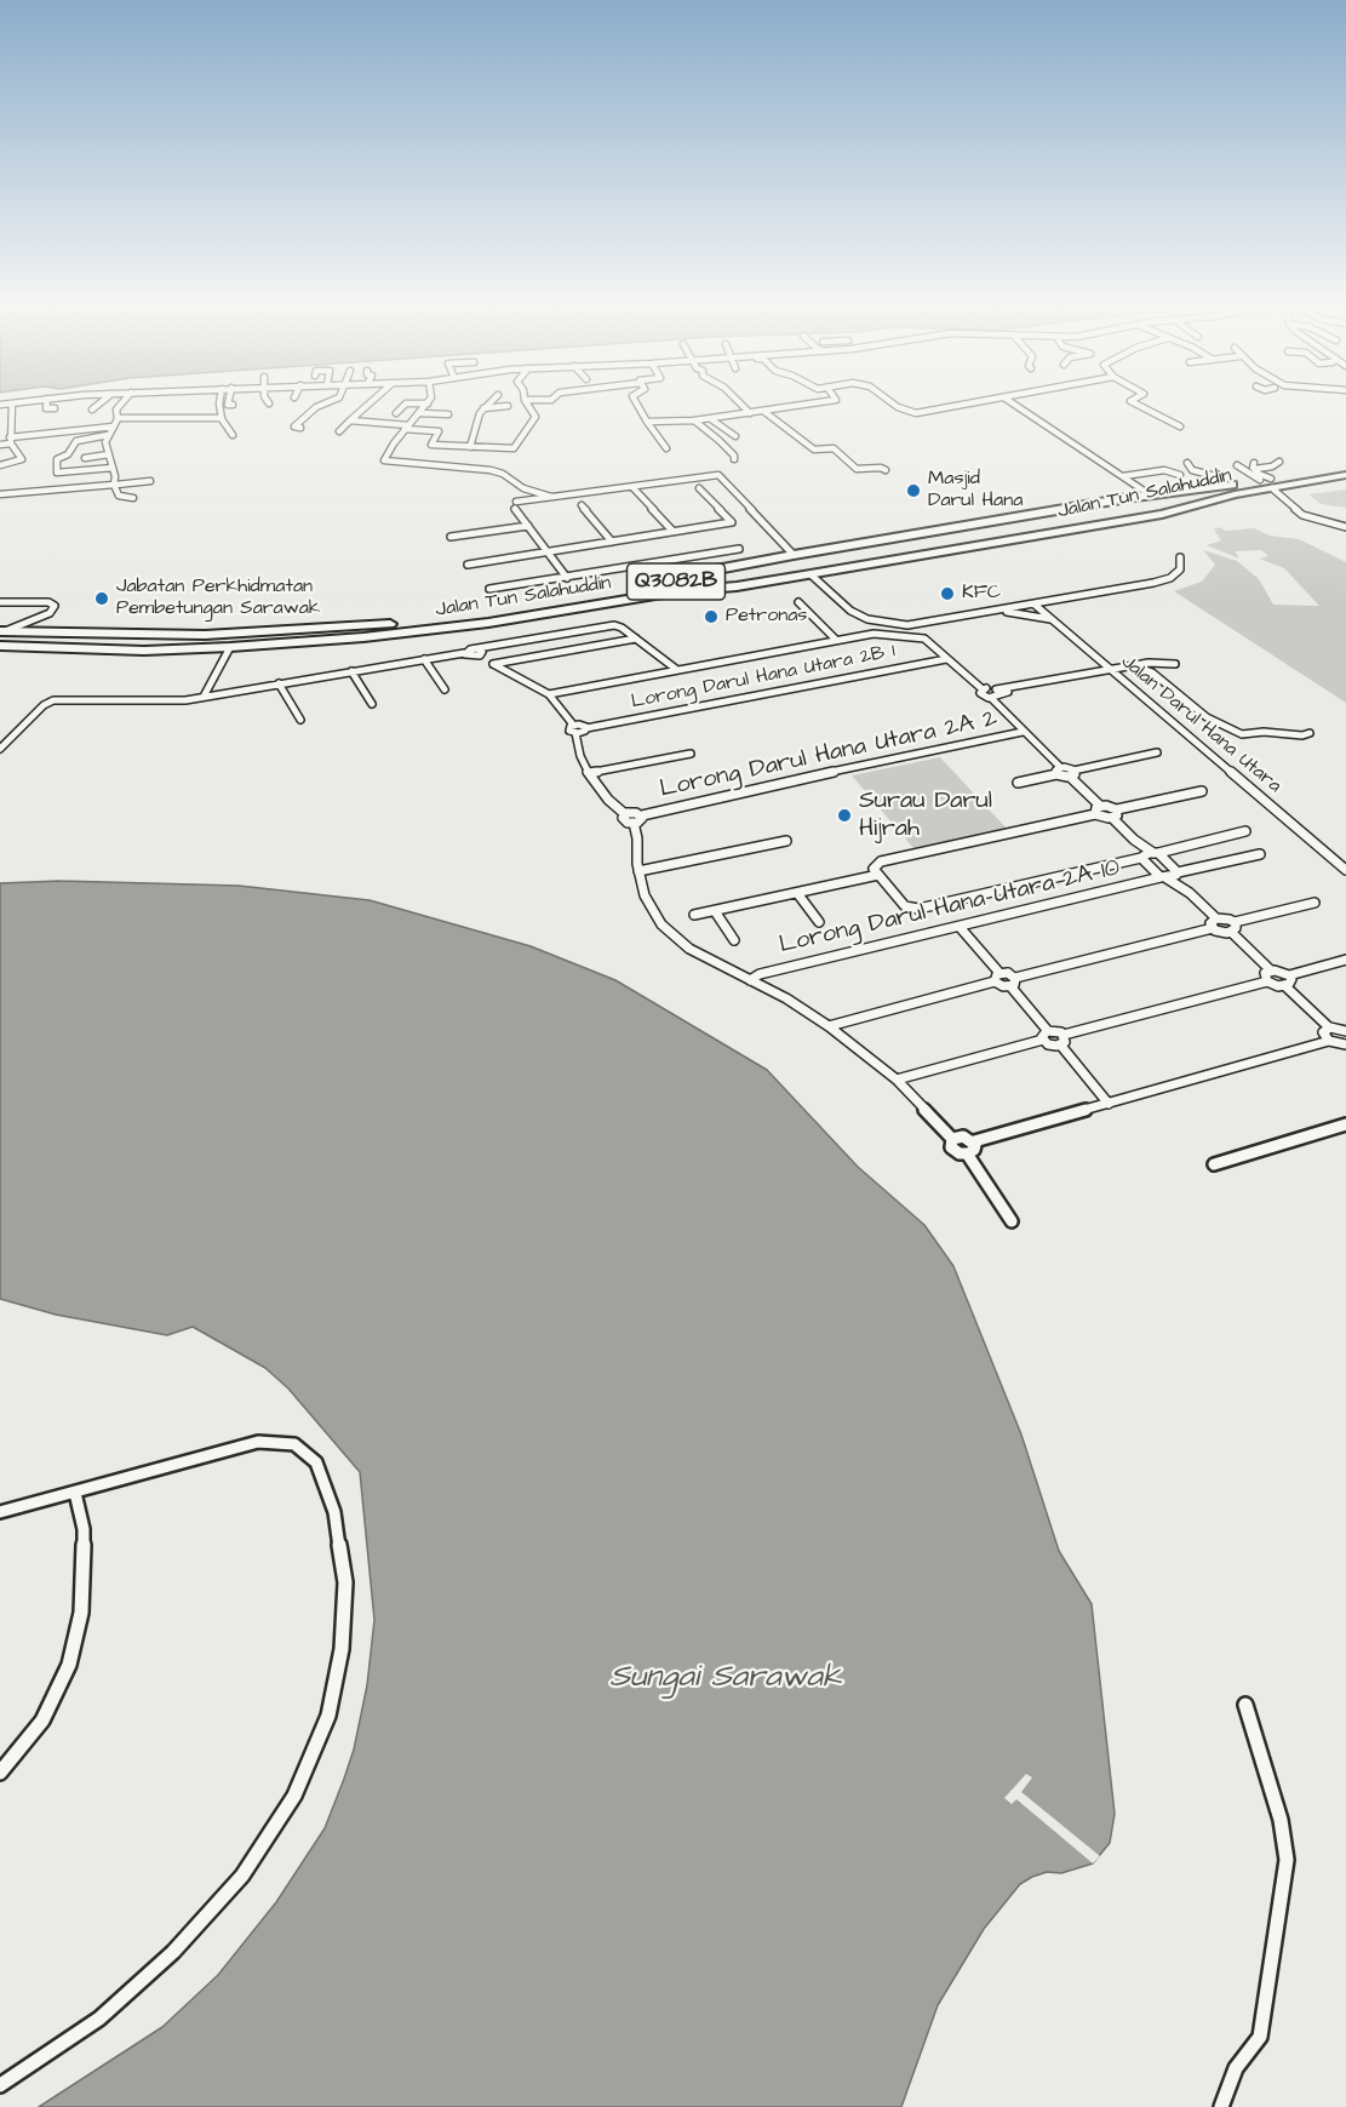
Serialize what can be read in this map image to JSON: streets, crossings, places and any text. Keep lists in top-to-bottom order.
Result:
{
  "streets": {
    "highway": ["Jalan Tun Salahuddin", "Q3082B"],
    "street": [
      "Lorong Darul Hana Utara 2B 1",
      "Jalan Darul Hana Utara",
      "Lorong Darul Hana Utara 2A 2",
      "Lorong Darul Hana Utara 2A 10"
    ]
  },
  "water": ["Sungai Sarawak"],
  "places": [
    "Masjid Darul Hana",
    "KFC",
    "Jabatan Perkhidmatan Pembetungan Sarawak",
    "Petronas",
    "Surau Darul Hijrah"
  ]
}
